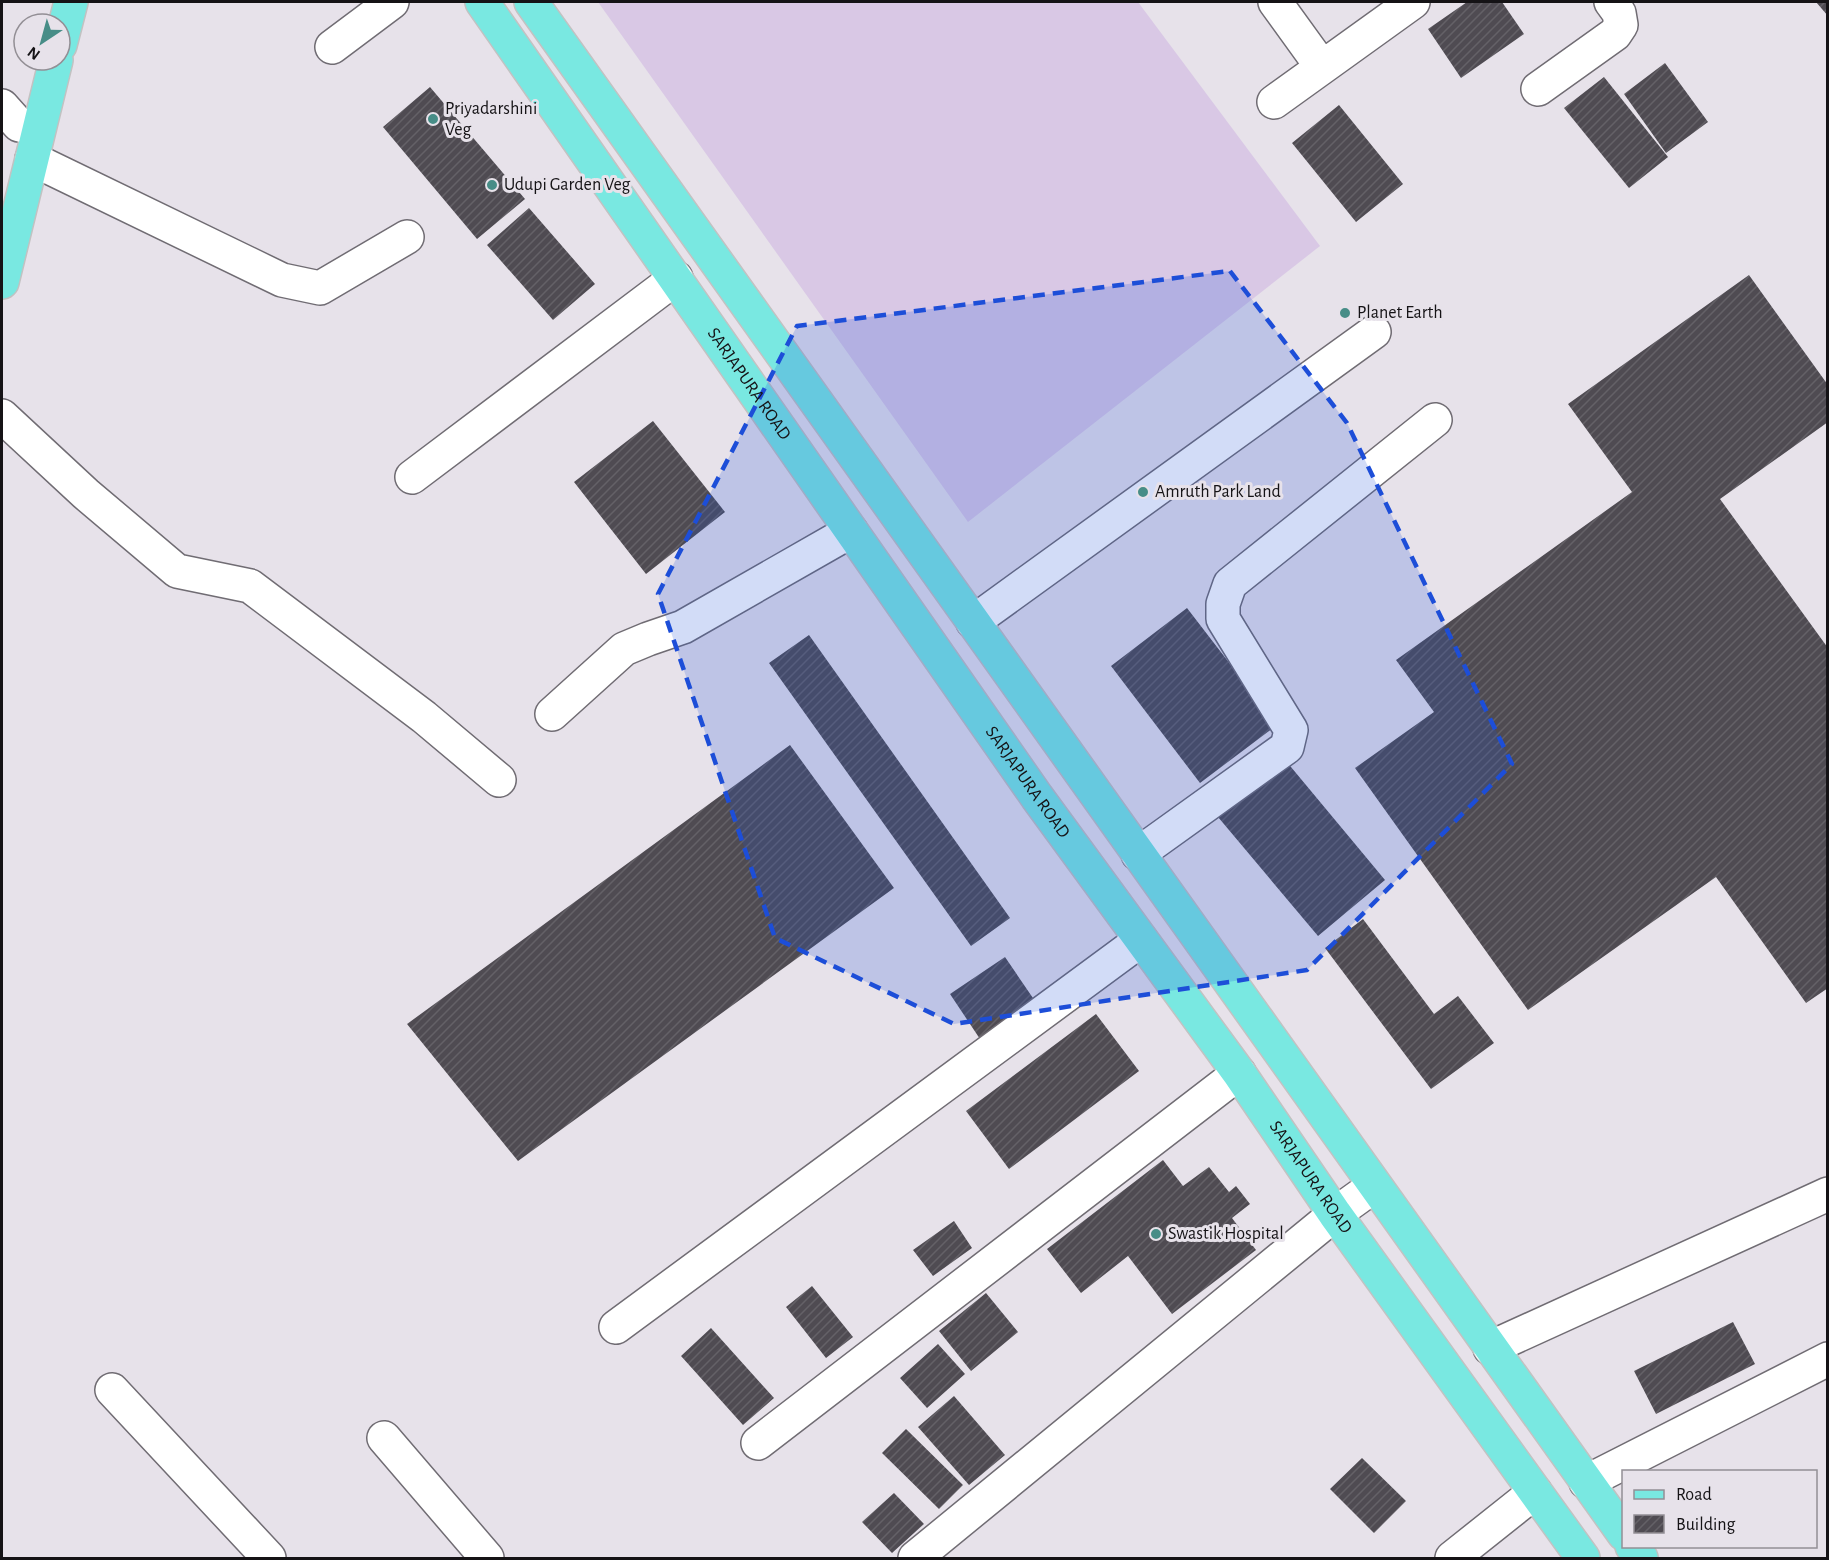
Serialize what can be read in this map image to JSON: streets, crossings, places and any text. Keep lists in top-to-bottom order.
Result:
{
  "streets": {
    "main road": ["SARJAPURA ROAD"]
  },
  "places": [
    "Priyadarshini Veg",
    "Udupi Garden Veg",
    "Planet Earth",
    "Amruth Park Land",
    "Swastik Hospital"
  ],
  "legend": ["Road", "Building"],
  "north": "bottom left"
}
